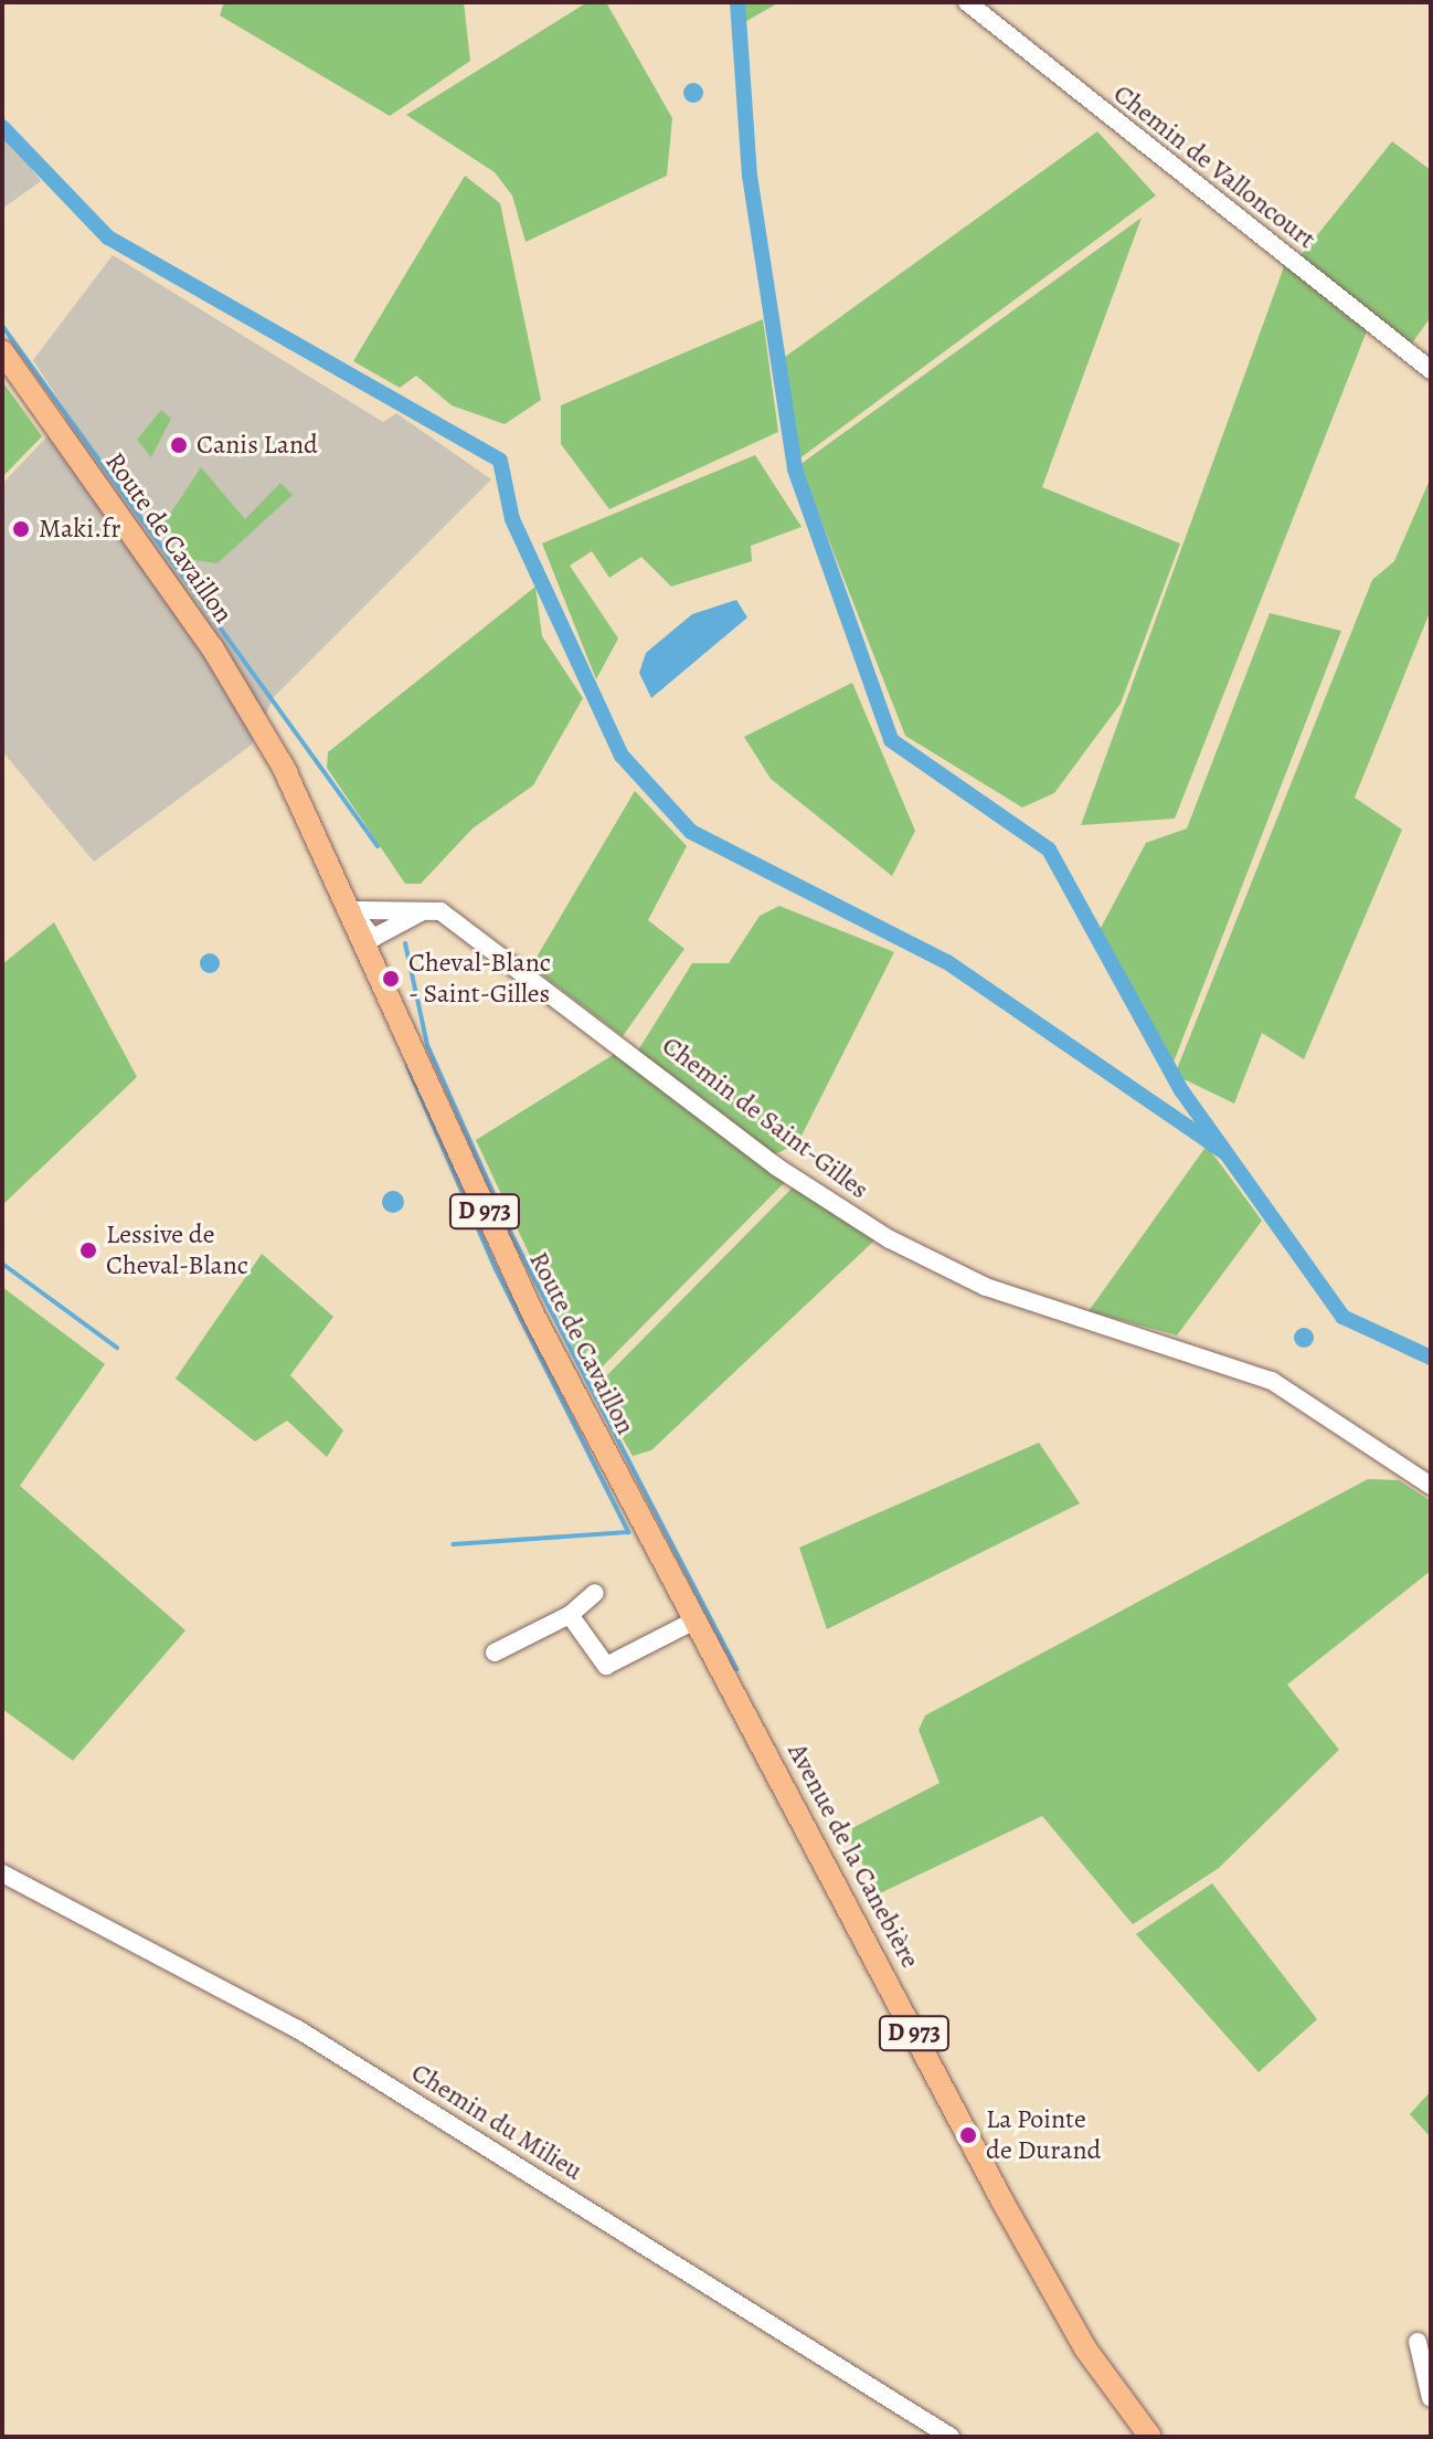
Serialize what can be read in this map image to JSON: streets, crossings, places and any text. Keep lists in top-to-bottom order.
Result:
{
  "streets": {
    "main road": ["Route de Cavaillon", "D 973", "Avenue de la Canebière"],
    "street": ["Chemin de Valloncourt", "Chemin de Saint-Gilles", "Chemin du Milieu"]
  },
  "crossings": [
    ["Route de Cavaillon", "Avenue de la Canebière"]
  ],
  "places": [
    "Canis Land",
    "Maki.fr",
    "Cheval-Blanc - Saint-Gilles",
    "Lessive de Cheval-Blanc",
    "La Pointe de Durand"
  ]
}
